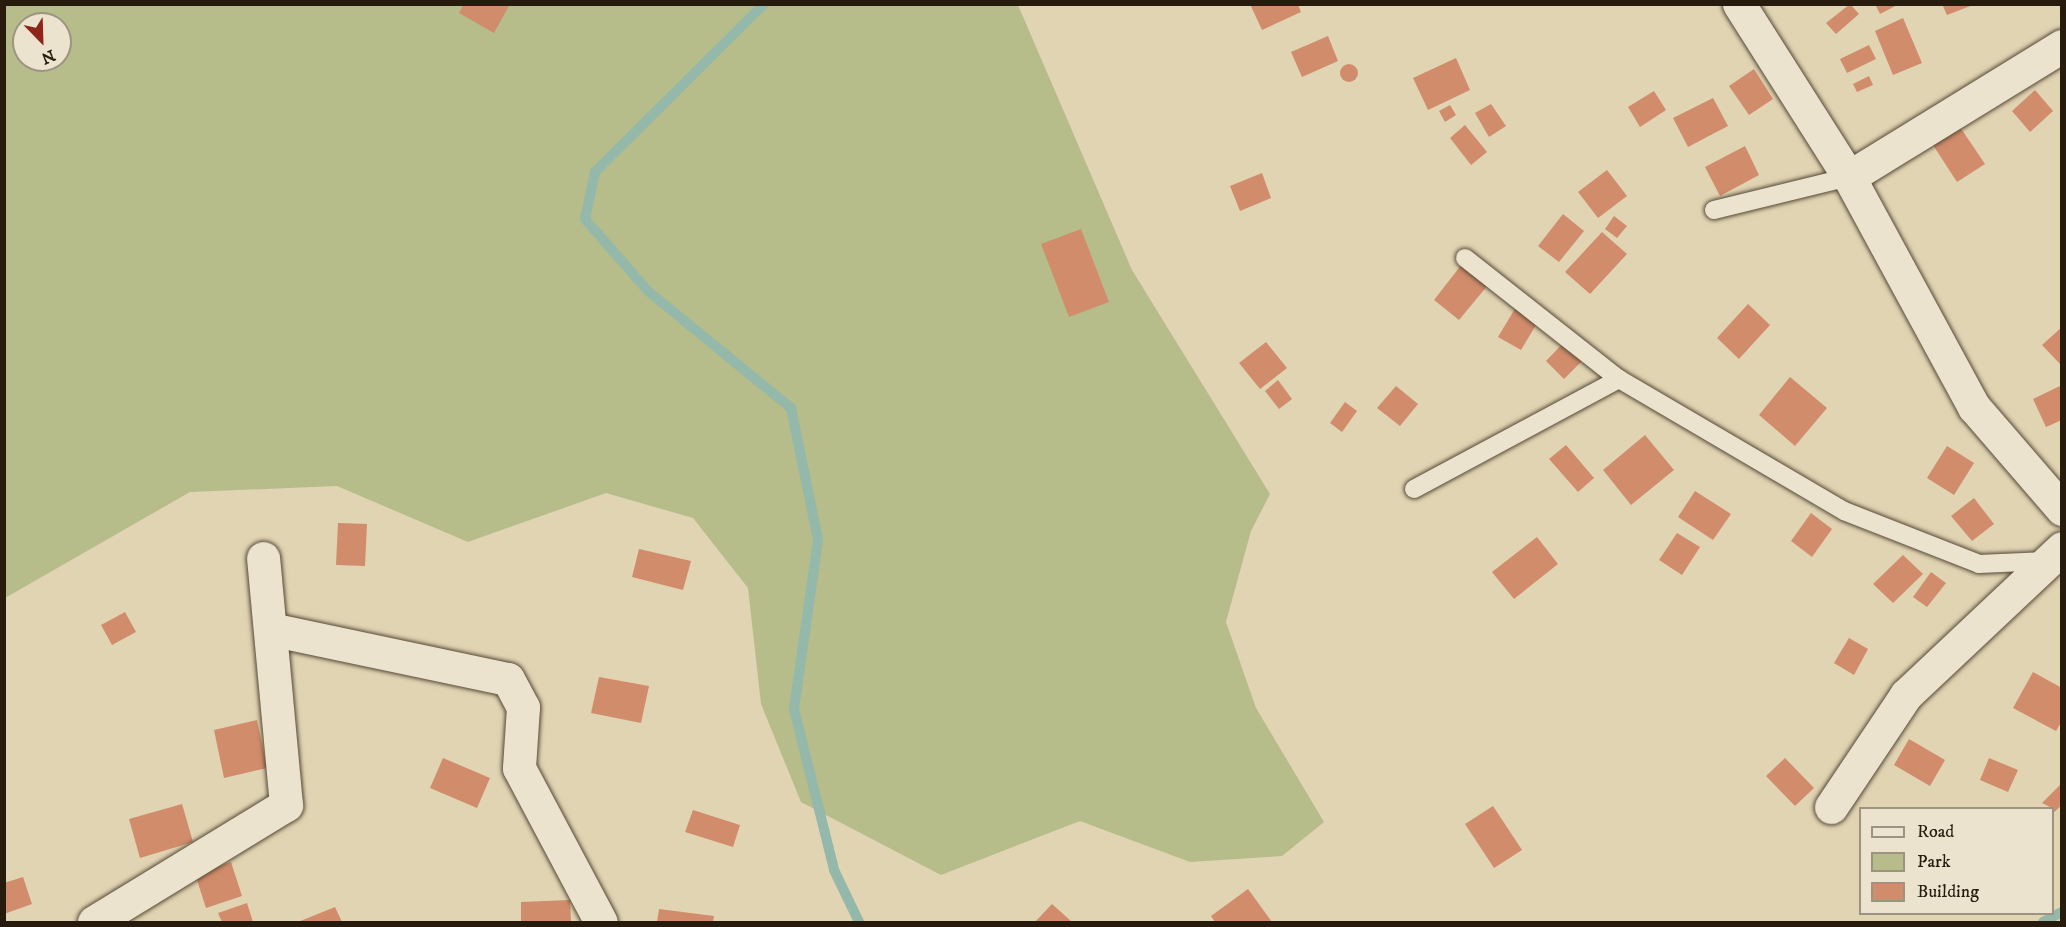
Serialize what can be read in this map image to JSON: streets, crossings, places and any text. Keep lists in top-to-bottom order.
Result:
{
  "legend": ["Road", "Park", "Building"],
  "north": "bottom right"
}
